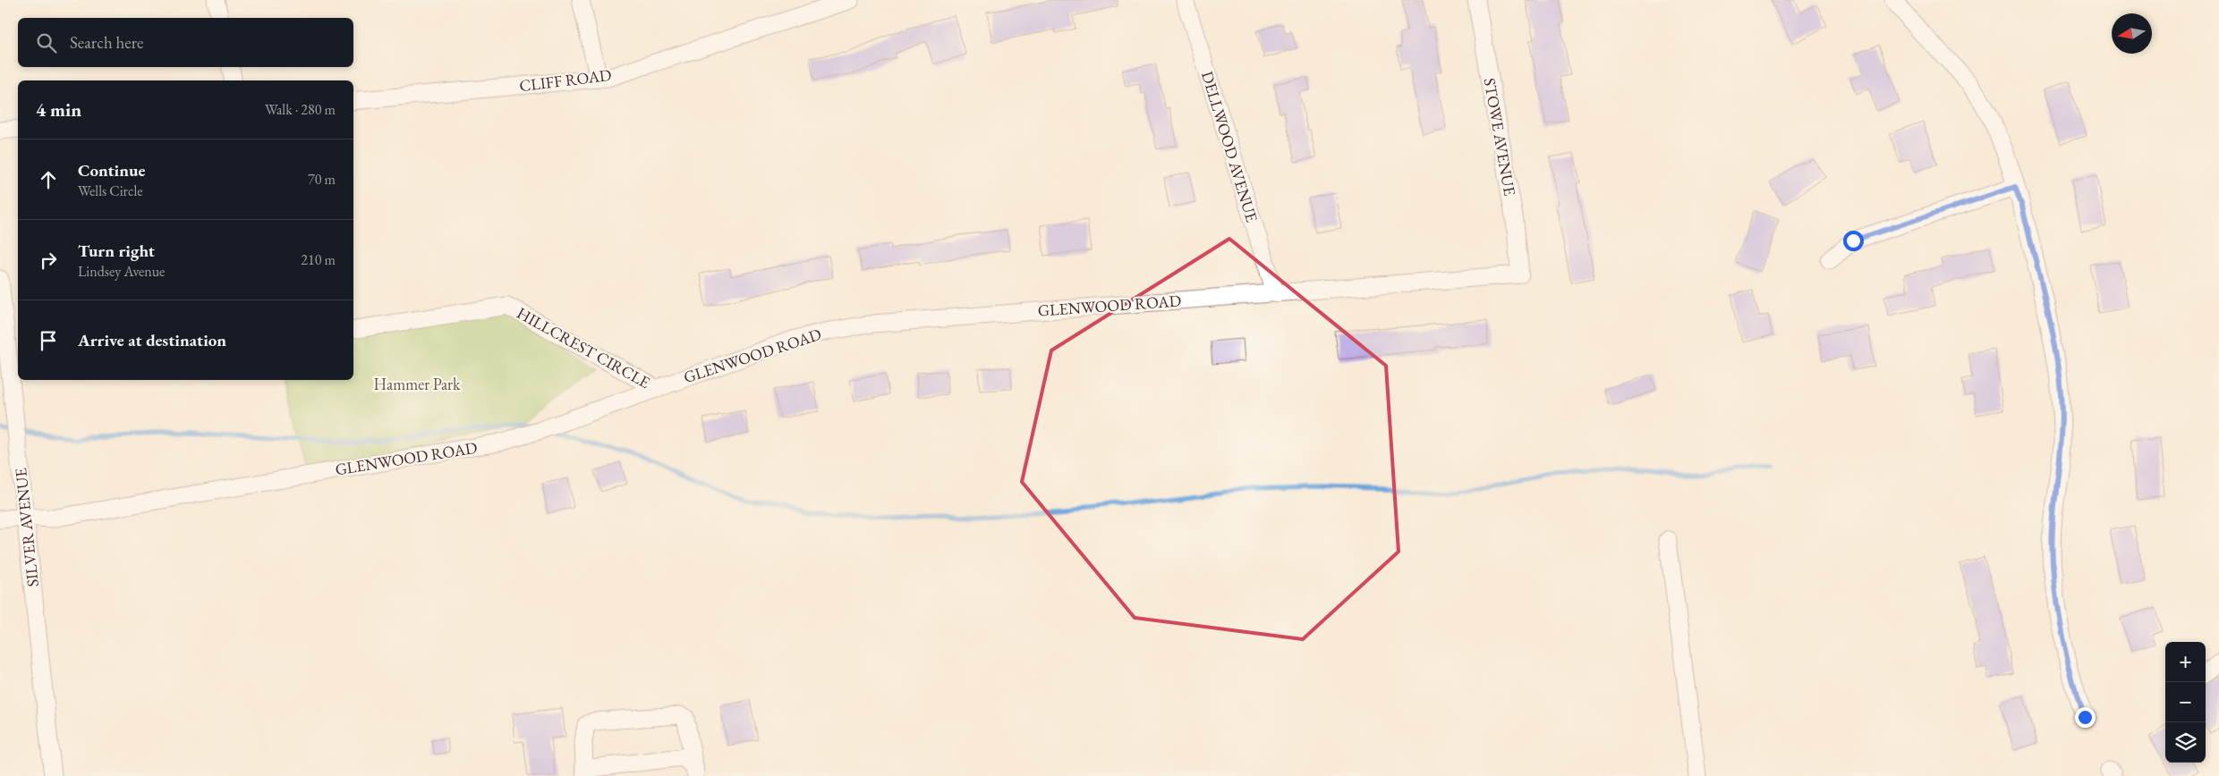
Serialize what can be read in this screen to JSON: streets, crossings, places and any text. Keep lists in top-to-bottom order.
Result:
{
  "streets": {
    "street": [
      "CLIFF ROAD",
      "STOWE AVENUE",
      "DELLWOOD AVENUE",
      "GLENWOOD ROAD",
      "HILLCREST CIRCLE",
      "SILVER AVENUE"
    ]
  },
  "crossings": [
    ["STOWE AVENUE", "GLENWOOD ROAD"],
    ["DELLWOOD AVENUE", "GLENWOOD ROAD"],
    ["GLENWOOD ROAD", "HILLCREST CIRCLE"],
    ["GLENWOOD ROAD", "SILVER AVENUE"]
  ],
  "parks": ["Hammer Park"],
  "north": "left",
  "page": {
    "search": "Search here",
    "heading": ["4 min", "Walk · 280 m"],
    "list": [
      ["Continue", "Wells Circle", "70 m"],
      ["Turn right", "Lindsey Avenue", "210 m"],
      "Arrive at destination"
    ],
    "map_buttons": ["+", "−"]
  }
}
